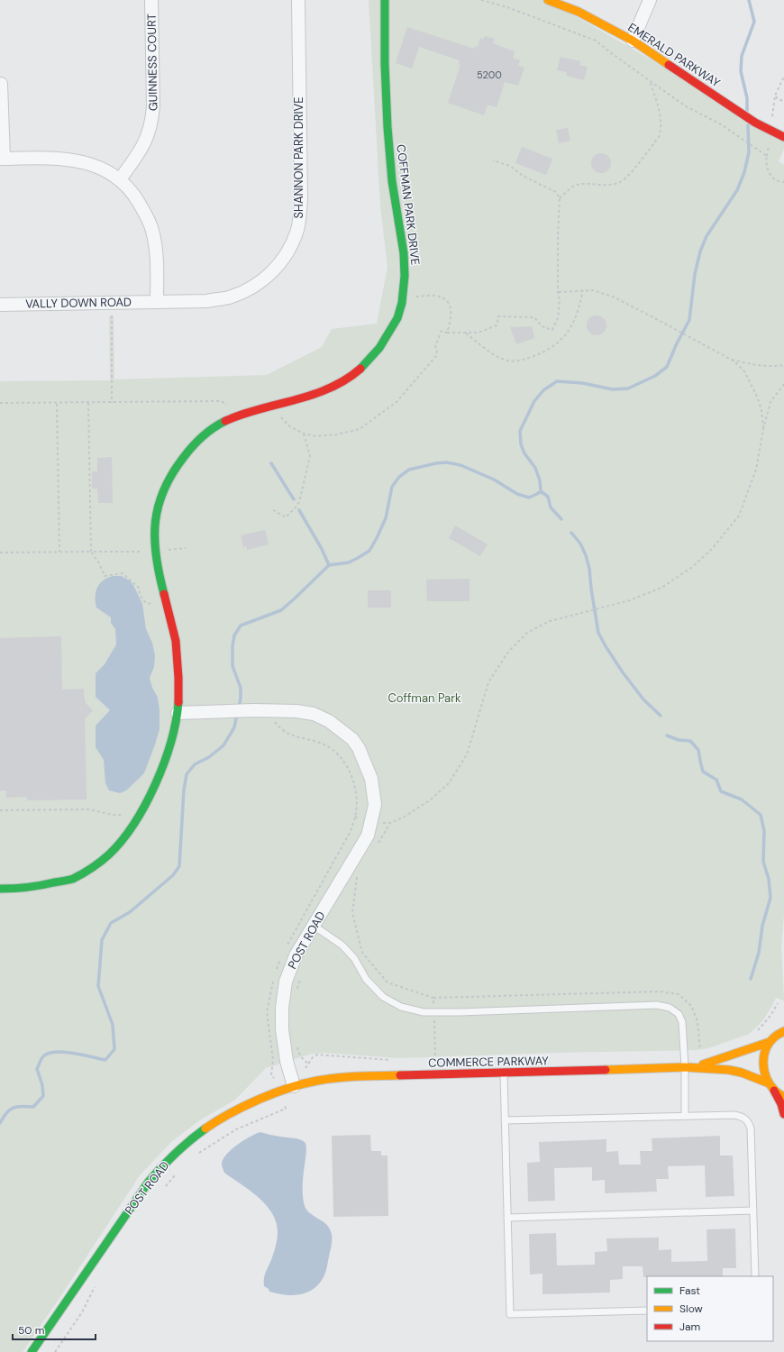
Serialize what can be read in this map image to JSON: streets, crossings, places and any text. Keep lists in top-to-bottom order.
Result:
{
  "streets": {
    "street": [
      "EMERALD PARKWAY",
      "GUINNESS COURT",
      "SHANNON PARK DRIVE",
      "COFFMAN PARK DRIVE",
      "VALLY DOWN ROAD",
      "POST ROAD",
      "COMMERCE PARKWAY"
    ]
  },
  "crossings": [
    ["SHANNON PARK DRIVE", "VALLY DOWN ROAD"],
    ["COFFMAN PARK DRIVE", "POST ROAD"],
    ["POST ROAD", "COMMERCE PARKWAY"]
  ],
  "parks": ["Coffman Park"],
  "house_numbers": ["5200"],
  "legend": ["Fast", "Slow", "Jam"],
  "scale_bar": "50 m"
}
